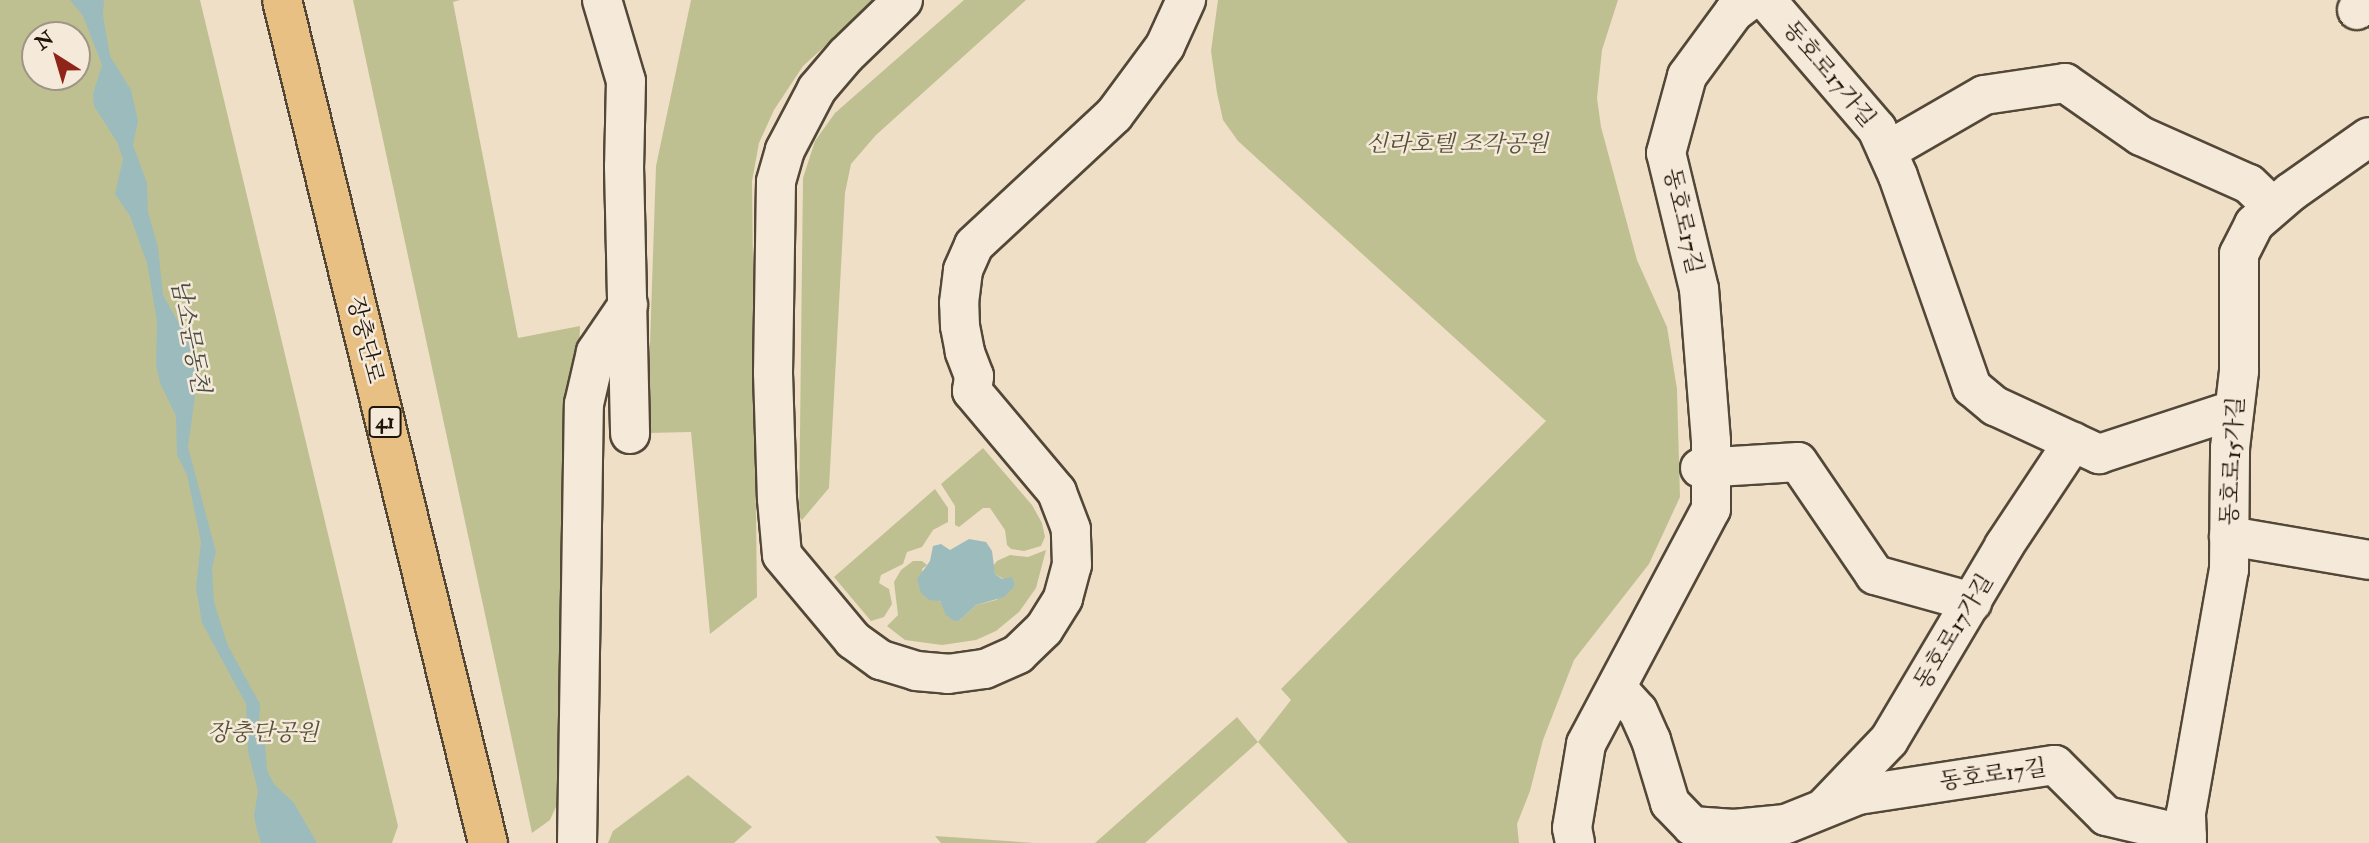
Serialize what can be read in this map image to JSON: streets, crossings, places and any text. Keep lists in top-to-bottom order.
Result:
{
  "streets": {
    "main road": ["장충단로", "41"],
    "street": ["동호로17가길", "동호로17길", "동호로15가길"]
  },
  "crossings": [
    ["동호로17가길", "동호로17길"],
    ["동호로17가길", "동호로15가길"],
    ["동호로17길", "동호로15가길"]
  ],
  "water": ["남소문동천"],
  "parks": ["신라호텔 조각공원", "장충단공원"],
  "north": "top left"
}
